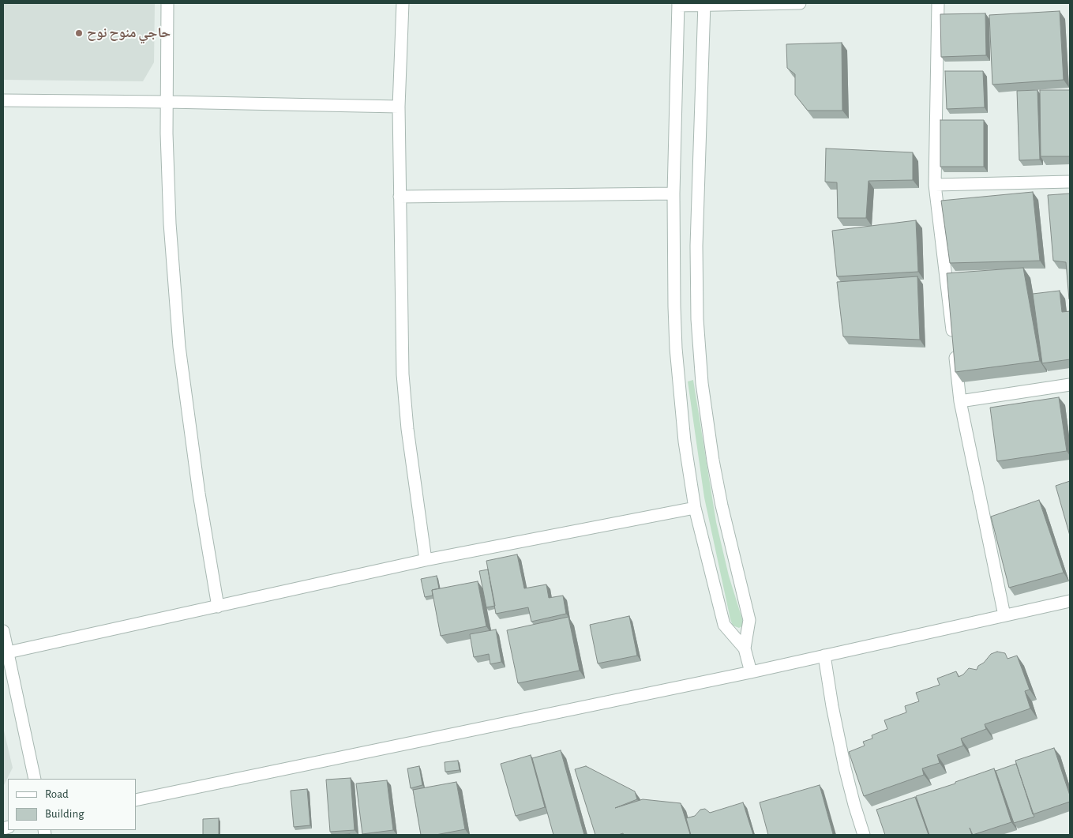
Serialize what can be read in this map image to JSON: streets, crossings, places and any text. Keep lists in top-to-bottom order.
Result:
{
  "places": ["حاجي منوح نوح"],
  "legend": ["Road", "Building"]
}
